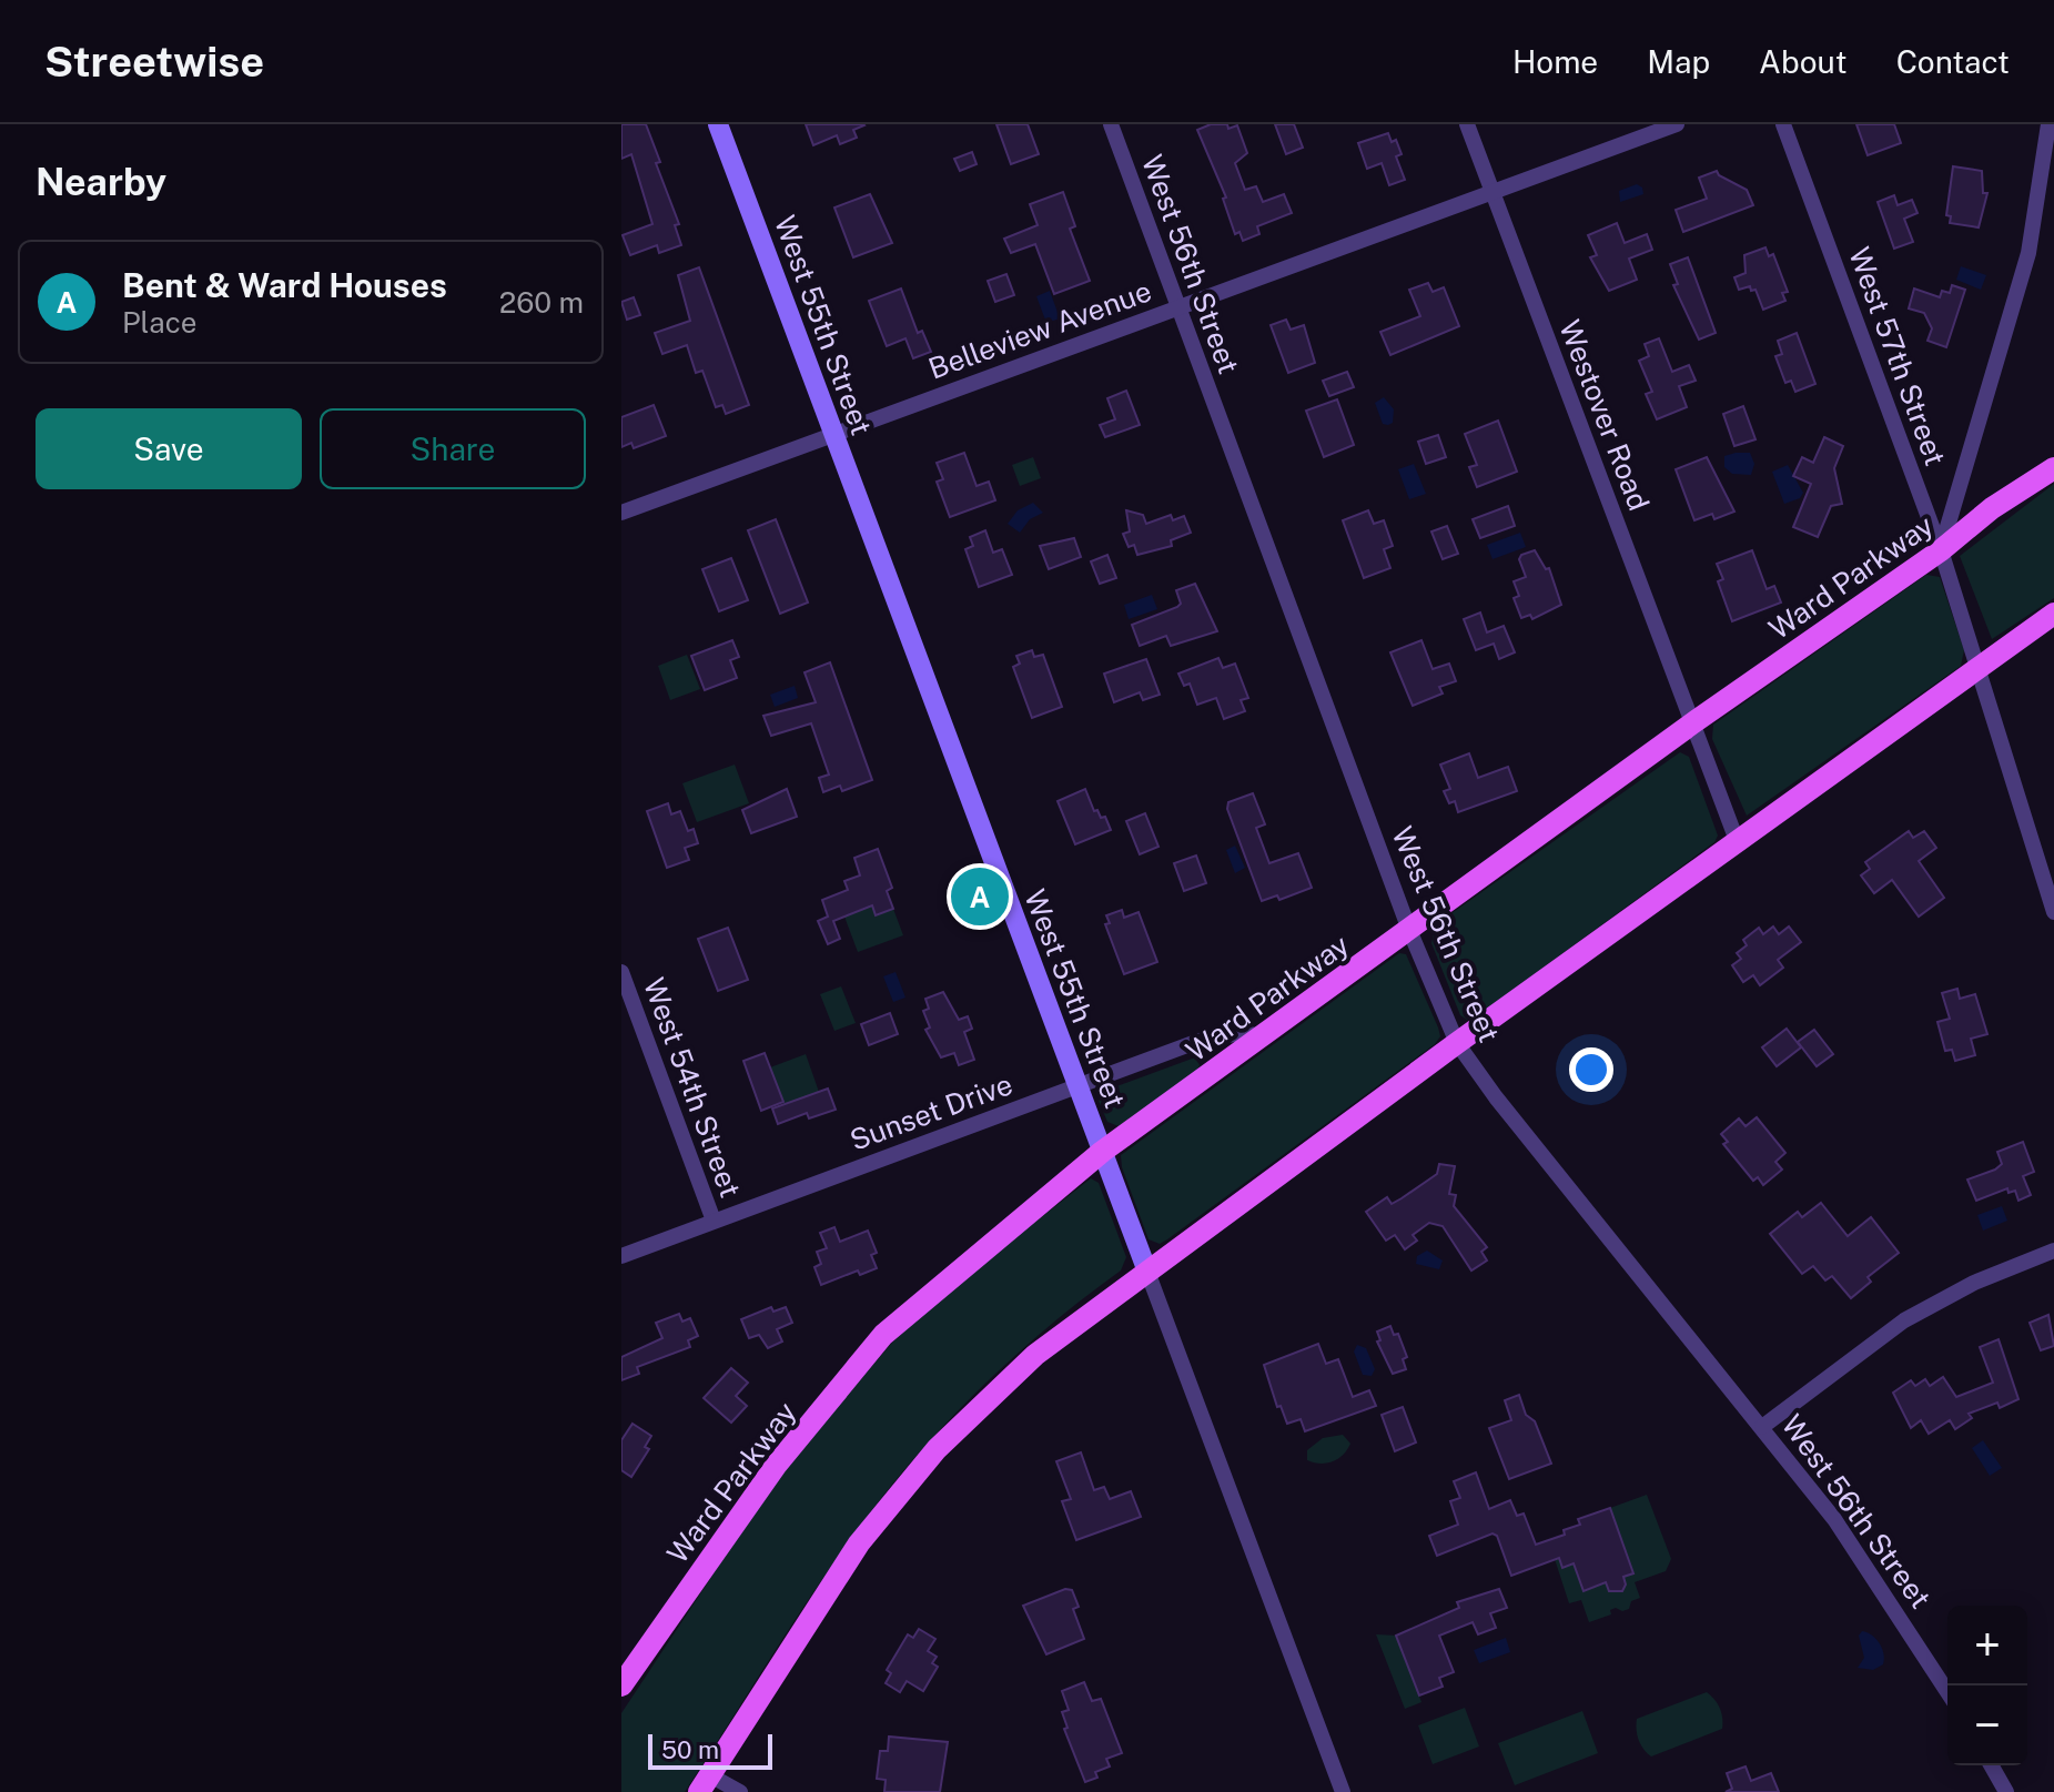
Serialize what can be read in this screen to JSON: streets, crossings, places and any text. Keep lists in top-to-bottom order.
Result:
{
  "streets": {
    "main road": ["West 55th Street", "Ward Parkway"],
    "street": [
      "West 56th Street",
      "Belleview Avenue",
      "West 57th Street",
      "Westover Road",
      "West 54th Street",
      "Sunset Drive"
    ]
  },
  "crossings": [
    ["West 56th Street", "Belleview Avenue"],
    ["West 56th Street", "Ward Parkway"],
    ["West 55th Street", "Belleview Avenue"],
    ["West 55th Street", "Ward Parkway"],
    ["West 55th Street", "Sunset Drive"],
    ["Belleview Avenue", "Westover Road"],
    ["West 57th Street", "Ward Parkway"],
    ["Westover Road", "Ward Parkway"],
    ["Ward Parkway", "Sunset Drive"],
    ["West 54th Street", "Sunset Drive"]
  ],
  "scale_bar": "50 m",
  "page": {
    "header": "Streetwise",
    "nav": [
      "Home",
      "Map",
      "About",
      "Contact"
    ],
    "heading": "Nearby",
    "list": [
      {
        "mark": "A",
        "name": "Bent & Ward Houses",
        "note": "Place",
        "value": "260 m"
      }
    ],
    "buttons": ["Save", "Share"],
    "pins": "A",
    "map_buttons": ["+", "−"],
    "scale": "50 m"
  }
}
